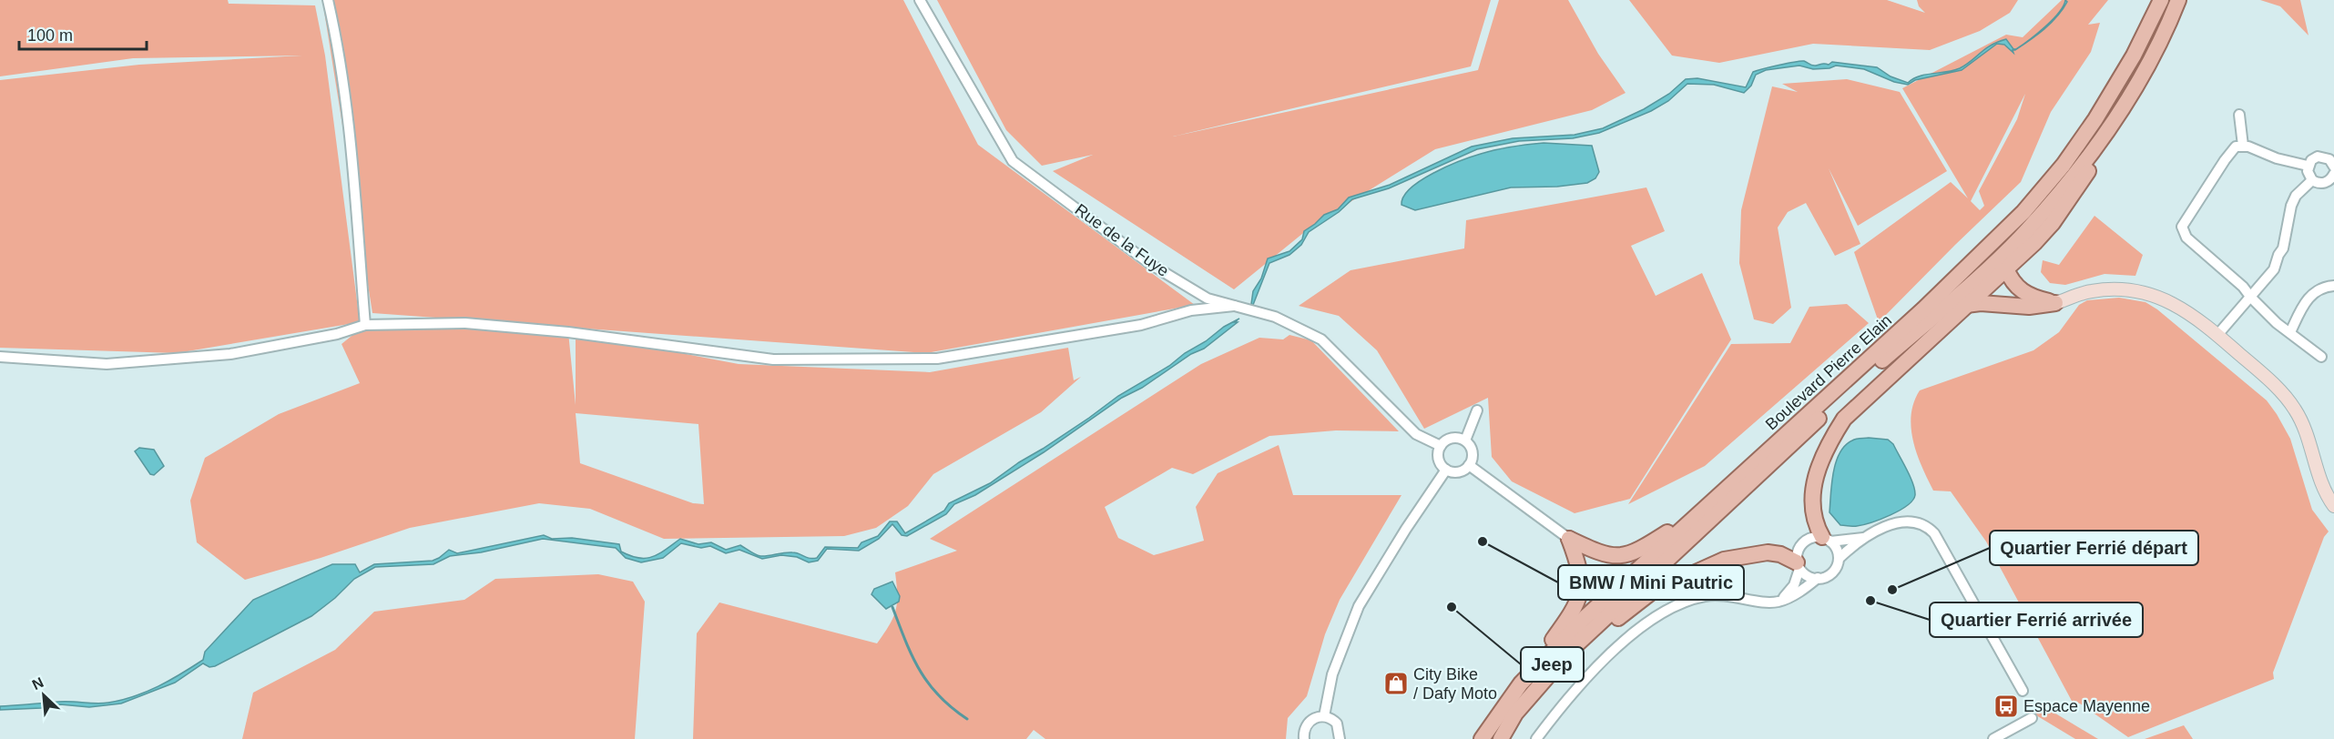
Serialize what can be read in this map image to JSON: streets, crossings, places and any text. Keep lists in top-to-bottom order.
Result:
{
  "streets": {
    "main road": ["Boulevard Pierre Elain"],
    "street": ["Rue de la Fuye"]
  },
  "places": {
    "other": [
      "BMW / Mini Pautric",
      "Quartier Ferrié départ",
      "Quartier Ferrié arrivée",
      "Jeep"
    ],
    "shop": ["City Bike / Dafy Moto"],
    "bus stop": ["Espace Mayenne"]
  },
  "scale_bar": "100 m",
  "north": "top left"
}
